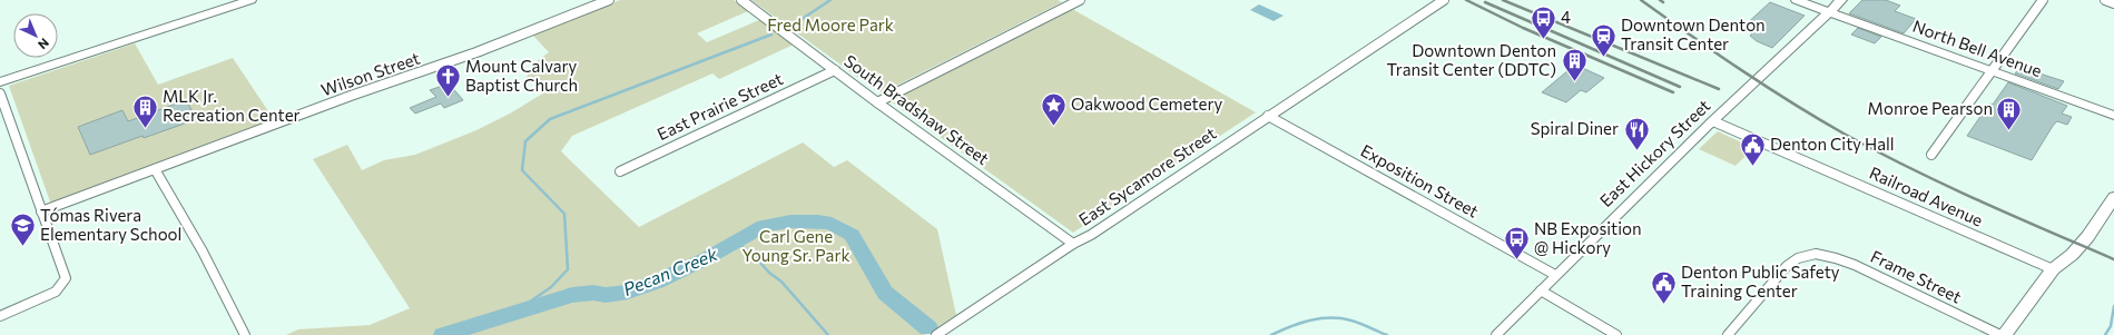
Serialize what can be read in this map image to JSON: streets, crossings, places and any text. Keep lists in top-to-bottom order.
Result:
{
  "streets": {
    "main road": ["North Bell Avenue", "East Hickory Street"],
    "street": [
      "Wilson Street",
      "East Prairie Street",
      "South Bradshaw Street",
      "East Sycamore Street",
      "Exposition Street",
      "Railroad Avenue",
      "Frame Street"
    ]
  },
  "crossings": [
    ["North Bell Avenue", "East Hickory Street"],
    ["East Prairie Street", "South Bradshaw Street"],
    ["South Bradshaw Street", "East Sycamore Street"],
    ["East Hickory Street", "Exposition Street"],
    ["East Hickory Street", "Railroad Avenue"],
    ["East Sycamore Street", "Exposition Street"]
  ],
  "water": ["Pecan Creek"],
  "parks": ["Fred Moore Park", "Carl Gene Young Sr. Park"],
  "places": {
    "bus stop": ["4", "NB Exposition @ Hickory"],
    "station": ["Downtown Denton Transit Center"],
    "building": ["Downtown Denton Transit Center (DDTC)", "MLK Jr. Recreation Center", "Monroe Pearson"],
    "church": ["Mount Calvary Baptist Church"],
    "place": ["Oakwood Cemetery"],
    "restaurant": ["Spiral Diner"],
    "public building": ["Denton City Hall", "Denton Public Safety Training Center"],
    "school or university": ["Tómas Rivera Elementary School"]
  },
  "north": "bottom right"
}
